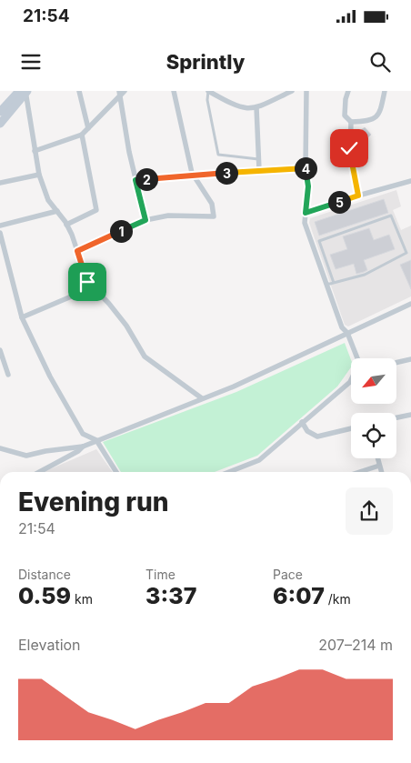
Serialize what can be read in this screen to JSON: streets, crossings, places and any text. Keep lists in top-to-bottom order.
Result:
{
  "north": "bottom left",
  "page": {
    "status": "21:54",
    "header": "Sprintly",
    "pins": [
      "4",
      "3",
      "2",
      "5",
      "1"
    ],
    "heading": ["Evening run", "21:54"],
    "stats": [
      ["Distance", "0.59 km"],
      ["Time", "3:37"],
      ["Pace", "6:07 /km"]
    ],
    "chart": ["Elevation", "207–214 m"]
  }
}
